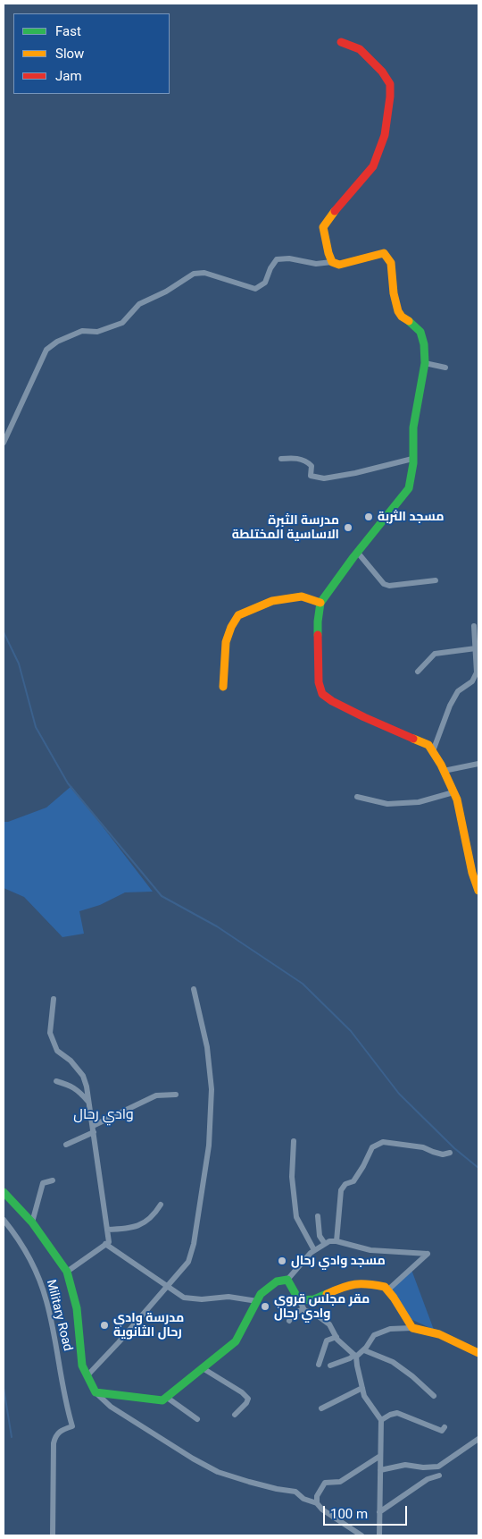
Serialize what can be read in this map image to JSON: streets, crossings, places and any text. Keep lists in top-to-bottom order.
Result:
{
  "streets": {
    "street": ["Military Road"]
  },
  "districts": ["وادي رحال"],
  "places": [
    "مسجد الثربة",
    "مدرسة الثبرة الاساسية المختلطة",
    "مسجد وادي رحال",
    "مقر مجلس قروي وادي رحال",
    "مدرسة وادي رحال الثانوية"
  ],
  "legend": ["Fast", "Slow", "Jam"],
  "scale_bar": "100 m"
}
